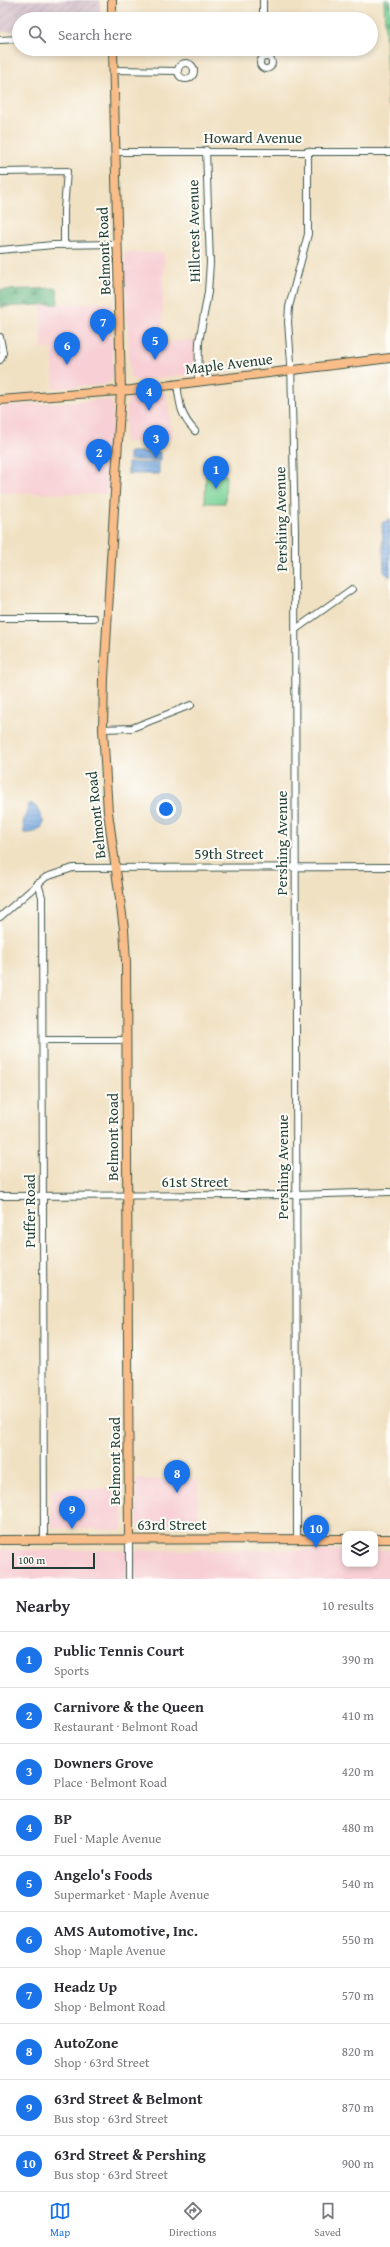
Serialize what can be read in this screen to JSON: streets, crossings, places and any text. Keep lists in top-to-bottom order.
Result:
{
  "streets": {
    "main road": ["Belmont Road", "Maple Avenue", "63rd Street"],
    "street": [
      "Howard Avenue",
      "Hillcrest Avenue",
      "Pershing Avenue",
      "59th Street",
      "61st Street",
      "Puffer Road"
    ]
  },
  "crossings": [
    ["Howard Avenue", "Hillcrest Avenue"],
    ["Howard Avenue", "Belmont Road"],
    ["Howard Avenue", "Pershing Avenue"],
    ["Hillcrest Avenue", "Maple Avenue"],
    ["Belmont Road", "Maple Avenue"],
    ["Belmont Road", "59th Street"],
    ["Belmont Road", "61st Street"],
    ["Belmont Road", "63rd Street"],
    ["Maple Avenue", "Pershing Avenue"],
    ["Pershing Avenue", "59th Street"],
    ["Pershing Avenue", "61st Street"],
    ["Pershing Avenue", "63rd Street"],
    ["59th Street", "Puffer Road"],
    ["61st Street", "Puffer Road"],
    ["Puffer Road", "63rd Street"]
  ],
  "scale_bar": "100 m",
  "page": {
    "search": "Search here",
    "pins": [
      "7",
      "5",
      "6",
      "4",
      "3",
      "2",
      "1",
      "8",
      "9",
      "10"
    ],
    "scale": "100 m",
    "heading": ["Nearby", "10 results"],
    "list": [
      {
        "mark": "1",
        "name": "Public Tennis Court",
        "note": "Sports",
        "value": "390 m"
      },
      {
        "mark": "2",
        "name": "Carnivore & the Queen",
        "note": "Restaurant · Belmont Road",
        "value": "410 m"
      },
      {
        "mark": "3",
        "name": "Downers Grove",
        "note": "Place · Belmont Road",
        "value": "420 m"
      },
      {
        "mark": "4",
        "name": "BP",
        "note": "Fuel · Maple Avenue",
        "value": "480 m"
      },
      {
        "mark": "5",
        "name": "Angelo's Foods",
        "note": "Supermarket · Maple Avenue",
        "value": "540 m"
      },
      {
        "mark": "6",
        "name": "AMS Automotive, Inc.",
        "note": "Shop · Maple Avenue",
        "value": "550 m"
      },
      {
        "mark": "7",
        "name": "Headz Up",
        "note": "Shop · Belmont Road",
        "value": "570 m"
      },
      {
        "mark": "8",
        "name": "AutoZone",
        "note": "Shop · 63rd Street",
        "value": "820 m"
      },
      {
        "mark": "9",
        "name": "63rd Street & Belmont",
        "note": "Bus stop · 63rd Street",
        "value": "870 m"
      },
      {
        "mark": "10",
        "name": "63rd Street & Pershing",
        "note": "Bus stop · 63rd Street",
        "value": "900 m"
      }
    ],
    "nav": ["Map", "Directions", "Saved"]
  }
}
